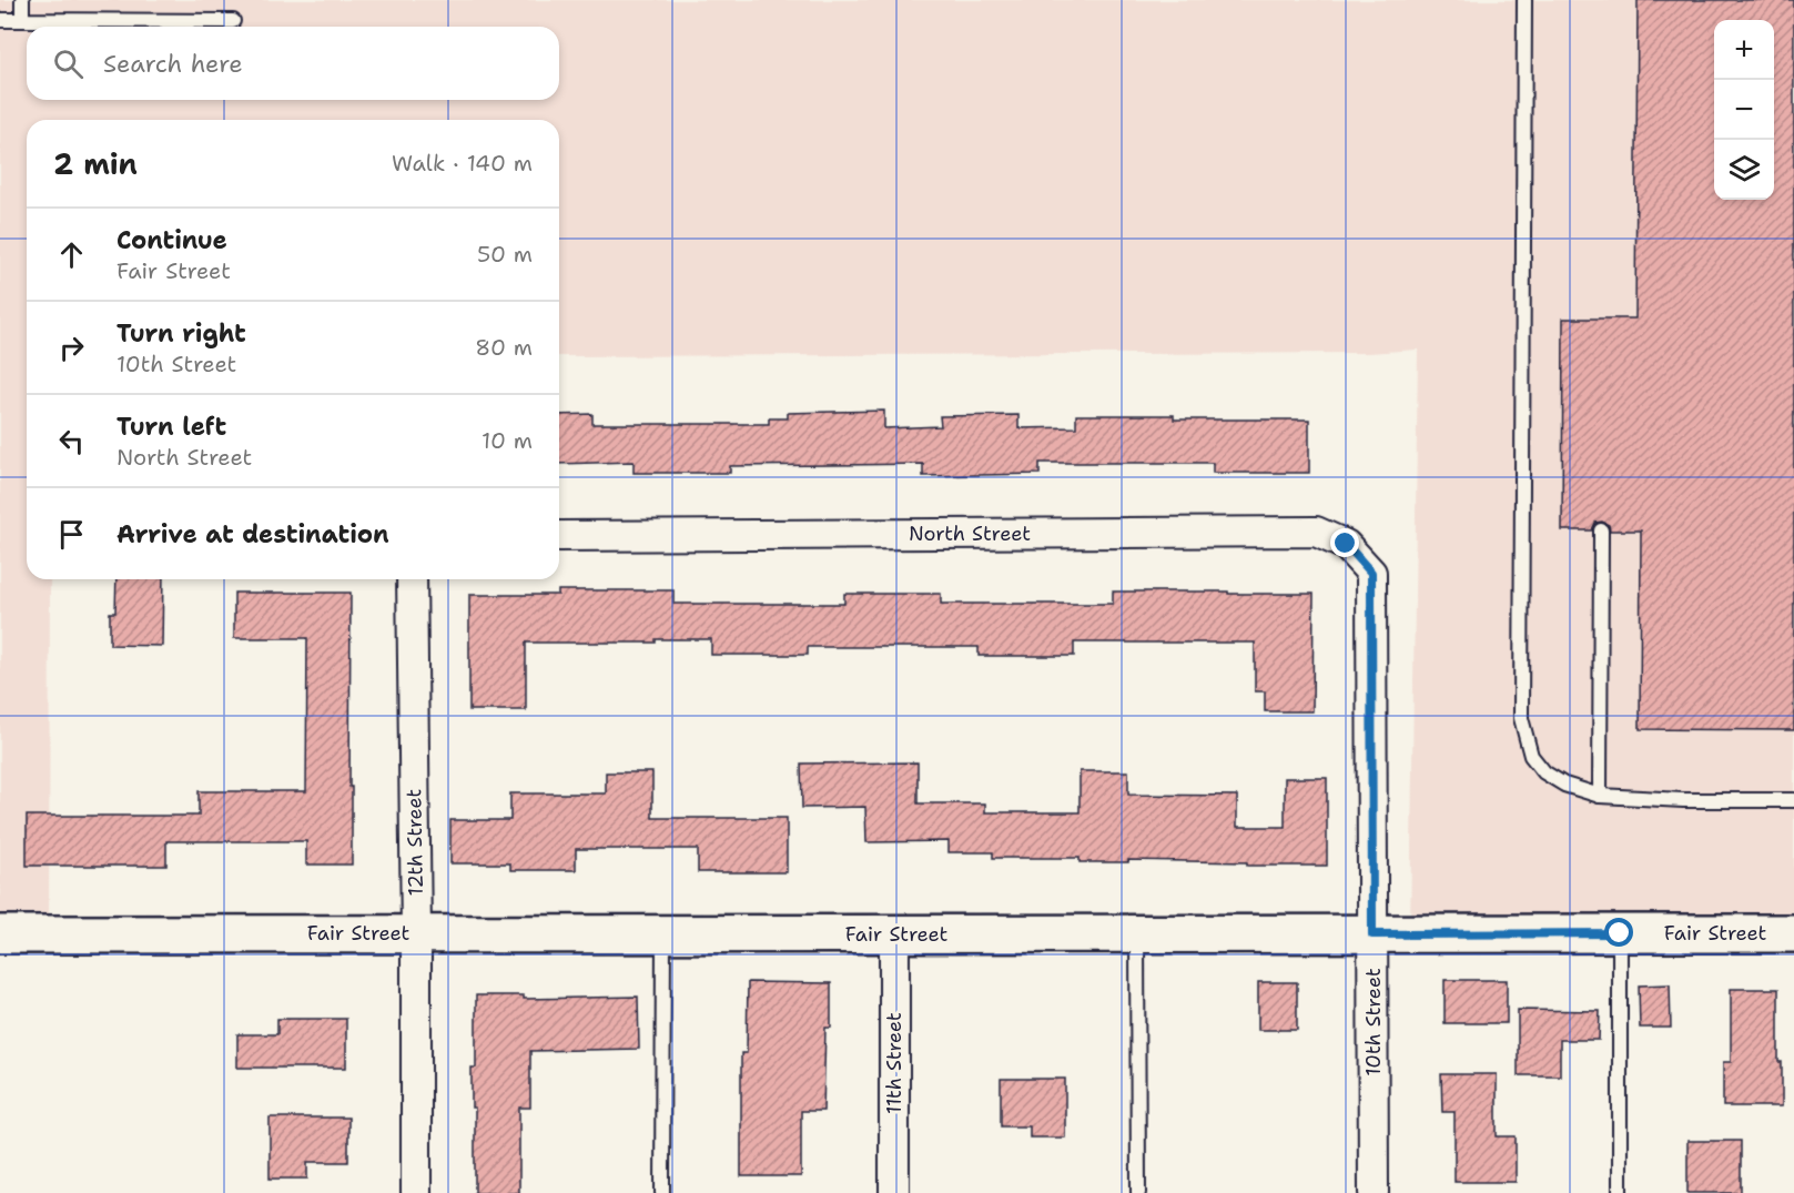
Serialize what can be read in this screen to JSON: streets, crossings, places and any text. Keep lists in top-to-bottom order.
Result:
{
  "streets": {
    "street": [
      "North Street",
      "12th Street",
      "Fair Street",
      "10th Street",
      "11th Street"
    ]
  },
  "crossings": [
    ["North Street", "10th Street"],
    ["12th Street", "Fair Street"],
    ["Fair Street", "10th Street"],
    ["Fair Street", "11th Street"]
  ],
  "page": {
    "map_buttons": ["+", "−"],
    "search": "Search here",
    "heading": ["2 min", "Walk · 140 m"],
    "list": [
      ["Continue", "Fair Street", "50 m"],
      ["Turn right", "10th Street", "80 m"],
      ["Turn left", "North Street", "10 m"],
      "Arrive at destination"
    ]
  }
}
